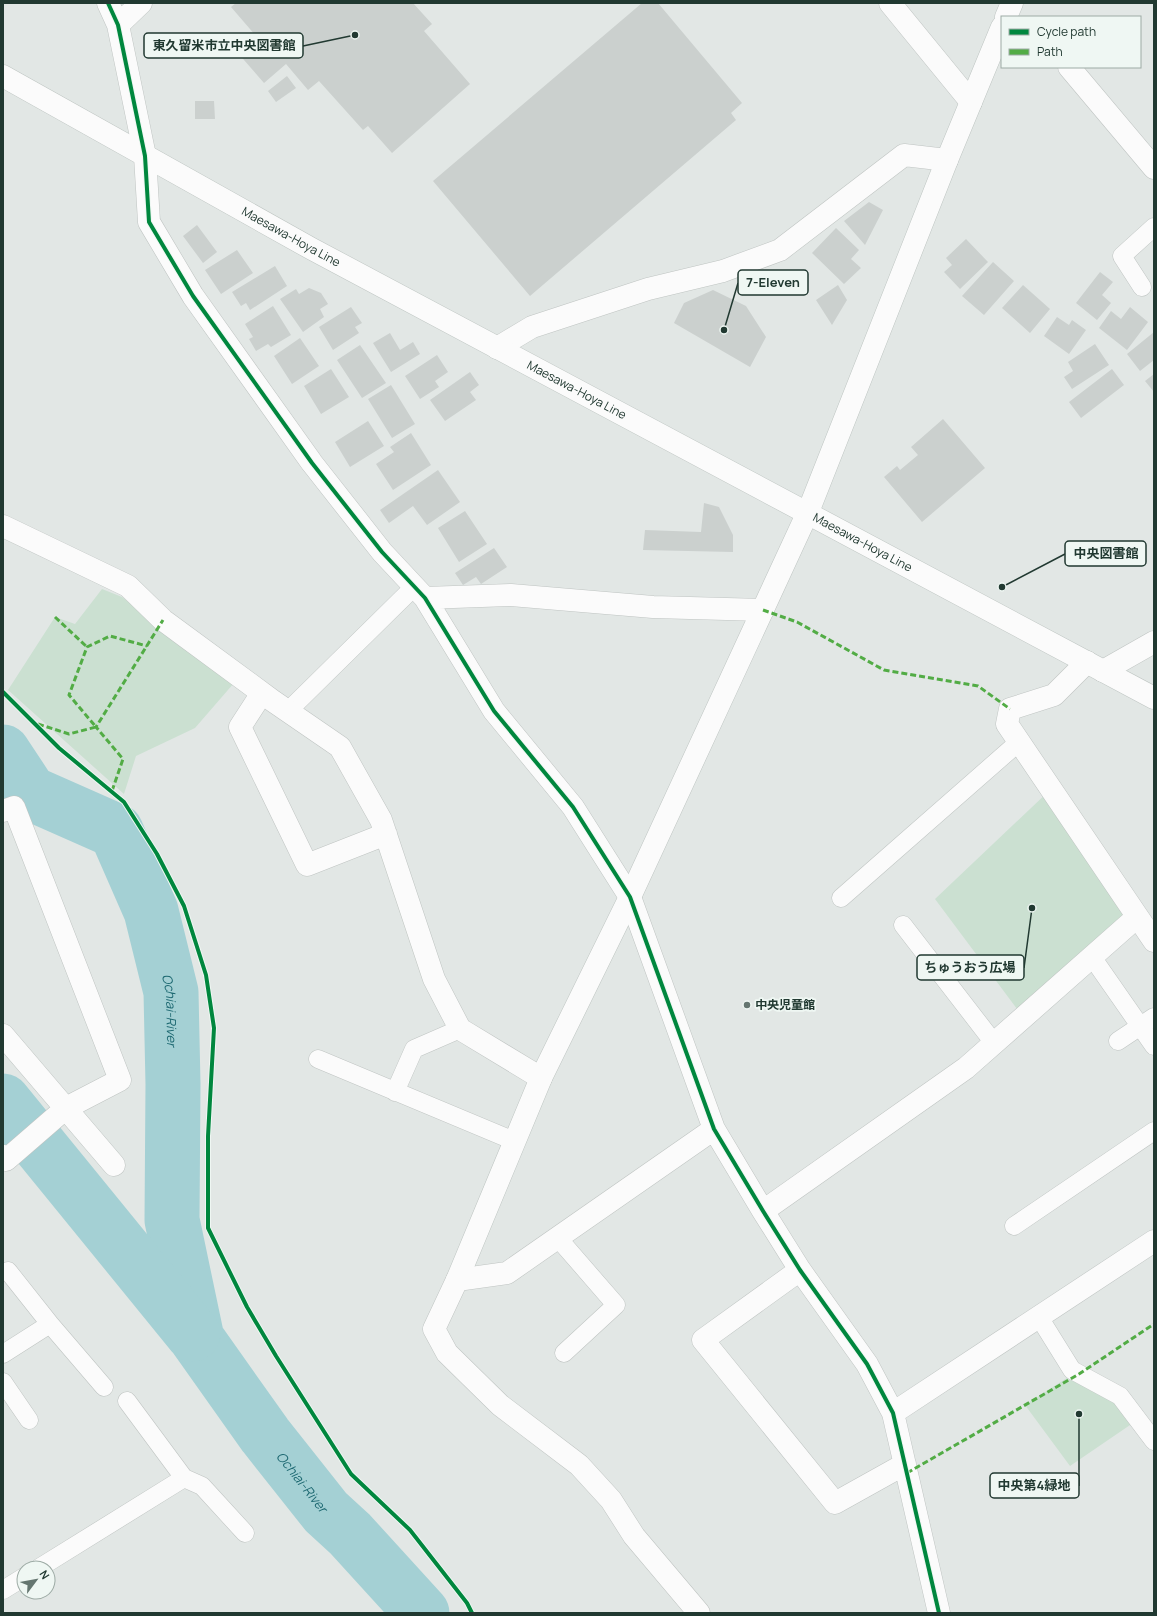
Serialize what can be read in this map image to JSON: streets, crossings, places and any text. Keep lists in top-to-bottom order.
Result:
{
  "streets": {
    "street": ["Maesawa-Hoya Line"]
  },
  "water": ["Ochiai-River"],
  "places": [
    "東久留米市立中央図書館",
    "7-Eleven",
    "中央図書館",
    "ちゅうおう広場",
    "中央児童館",
    "中央第4緑地"
  ],
  "legend": ["Cycle path", "Path"],
  "north": "top right"
}
